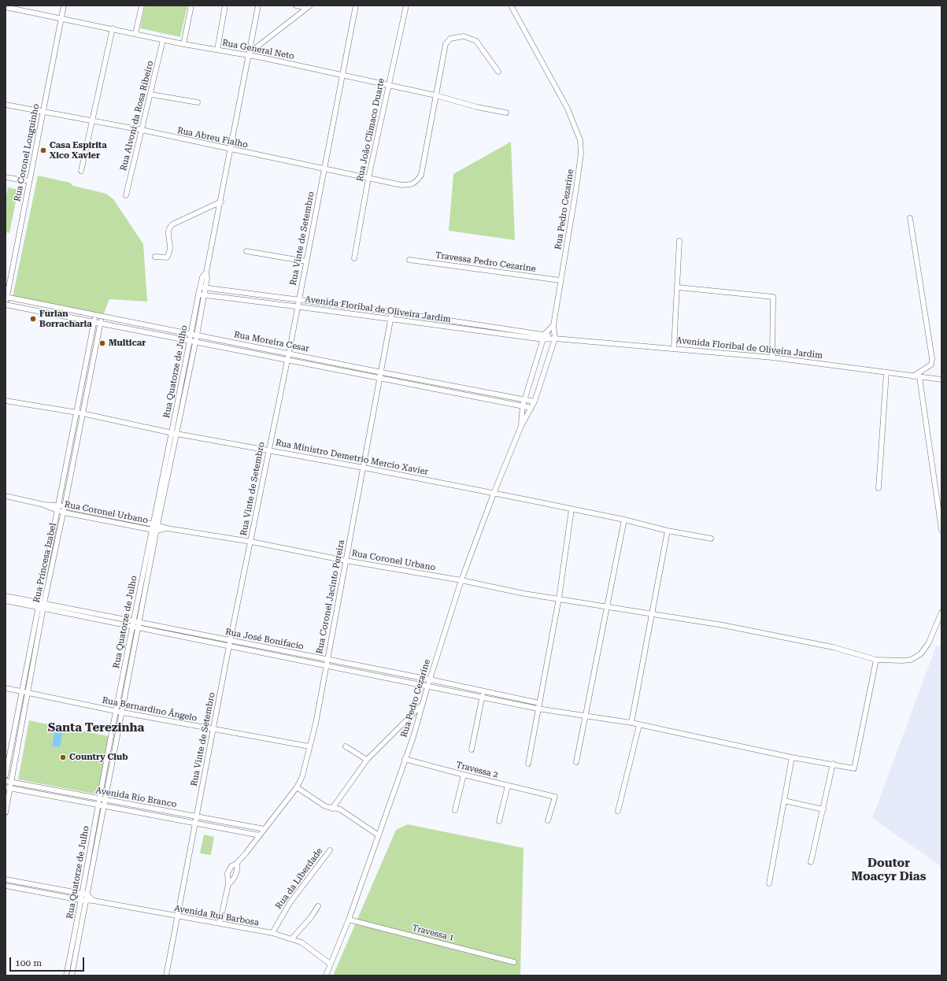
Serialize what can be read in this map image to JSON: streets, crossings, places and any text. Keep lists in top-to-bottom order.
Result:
{
  "streets": {
    "street": [
      "Rua General Neto",
      "Rua Alvoni da Rosa Ribeiro",
      "Rua João Climaco Duarte",
      "Rua Abreu Fialho",
      "Rua Coronel Longuinho",
      "Rua Pedro Cezarine",
      "Rua Vinte de Setembro",
      "Travessa Pedro Cezarine",
      "Avenida Floribal de Oliveira Jardim",
      "Rua Moreira Cesar",
      "Rua Quatorze de Julho",
      "Rua Ministro Demetrio Mercio Xavier",
      "Rua Coronel Urbano",
      "Rua Princesa Izabel",
      "Rua Coronel Jacinto Pereira",
      "Rua José Bonifacio",
      "Rua Bernardino Ângelo",
      "Travessa 2",
      "Avenida Rio Branco",
      "Rua da Liberdade",
      "Avenida Rui Barbosa",
      "Travessa 1"
    ]
  },
  "crossings": [
    ["Rua General Neto", "Rua Alvoni da Rosa Ribeiro"],
    ["Rua General Neto", "Rua João Climaco Duarte"],
    ["Rua General Neto", "Rua Abreu Fialho"],
    ["Rua General Neto", "Rua Coronel Longuinho"],
    ["Rua General Neto", "Rua Vinte de Setembro"],
    ["Rua General Neto", "Rua Quatorze de Julho"],
    ["Rua Alvoni da Rosa Ribeiro", "Rua Abreu Fialho"],
    ["Rua João Climaco Duarte", "Rua Abreu Fialho"],
    ["Rua Abreu Fialho", "Rua Coronel Longuinho"],
    ["Rua Abreu Fialho", "Rua Vinte de Setembro"],
    ["Rua Abreu Fialho", "Rua Quatorze de Julho"],
    ["Rua Coronel Longuinho", "Rua Moreira Cesar"],
    ["Rua Pedro Cezarine", "Travessa Pedro Cezarine"],
    ["Rua Pedro Cezarine", "Avenida Floribal de Oliveira Jardim"],
    ["Rua Pedro Cezarine", "Rua Moreira Cesar"],
    ["Rua Pedro Cezarine", "Rua Ministro Demetrio Mercio Xavier"],
    ["Rua Pedro Cezarine", "Rua Coronel Urbano"],
    ["Rua Pedro Cezarine", "Rua José Bonifacio"],
    ["Rua Pedro Cezarine", "Travessa 2"],
    ["Rua Pedro Cezarine", "Avenida Rui Barbosa"],
    ["Rua Pedro Cezarine", "Travessa 1"],
    ["Rua Vinte de Setembro", "Avenida Floribal de Oliveira Jardim"],
    ["Rua Vinte de Setembro", "Rua Moreira Cesar"],
    ["Rua Vinte de Setembro", "Rua Ministro Demetrio Mercio Xavier"],
    ["Rua Vinte de Setembro", "Rua Coronel Urbano"],
    ["Rua Vinte de Setembro", "Rua José Bonifacio"],
    ["Rua Vinte de Setembro", "Rua Bernardino Ângelo"],
    ["Rua Vinte de Setembro", "Avenida Rio Branco"],
    ["Rua Vinte de Setembro", "Avenida Rui Barbosa"],
    ["Avenida Floribal de Oliveira Jardim", "Rua Quatorze de Julho"],
    ["Avenida Floribal de Oliveira Jardim", "Rua Coronel Jacinto Pereira"],
    ["Rua Moreira Cesar", "Rua Quatorze de Julho"],
    ["Rua Moreira Cesar", "Rua Princesa Izabel"],
    ["Rua Moreira Cesar", "Rua Coronel Jacinto Pereira"],
    ["Rua Quatorze de Julho", "Rua Ministro Demetrio Mercio Xavier"],
    ["Rua Quatorze de Julho", "Rua Coronel Urbano"],
    ["Rua Quatorze de Julho", "Rua José Bonifacio"],
    ["Rua Quatorze de Julho", "Rua Bernardino Ângelo"],
    ["Rua Quatorze de Julho", "Avenida Rio Branco"],
    ["Rua Quatorze de Julho", "Avenida Rui Barbosa"],
    ["Rua Ministro Demetrio Mercio Xavier", "Rua Princesa Izabel"],
    ["Rua Ministro Demetrio Mercio Xavier", "Rua Coronel Jacinto Pereira"],
    ["Rua Coronel Urbano", "Rua Princesa Izabel"],
    ["Rua Coronel Urbano", "Rua Coronel Jacinto Pereira"],
    ["Rua Coronel Urbano", "Rua José Bonifacio"],
    ["Rua Princesa Izabel", "Rua José Bonifacio"],
    ["Rua Princesa Izabel", "Rua Bernardino Ângelo"],
    ["Rua Princesa Izabel", "Avenida Rio Branco"],
    ["Rua Coronel Jacinto Pereira", "Rua José Bonifacio"],
    ["Rua Coronel Jacinto Pereira", "Rua Bernardino Ângelo"],
    ["Rua Coronel Jacinto Pereira", "Avenida Rio Branco"],
    ["Rua Coronel Jacinto Pereira", "Avenida Rui Barbosa"],
    ["Rua da Liberdade", "Avenida Rui Barbosa"]
  ],
  "districts": ["Santa Terezinha", "Doutor Moacyr Dias"],
  "places": [
    "Casa Espirita Xico Xavier",
    "Furlan Borracharia",
    "Multicar",
    "Country Club"
  ],
  "scale_bar": "100 m"
}
